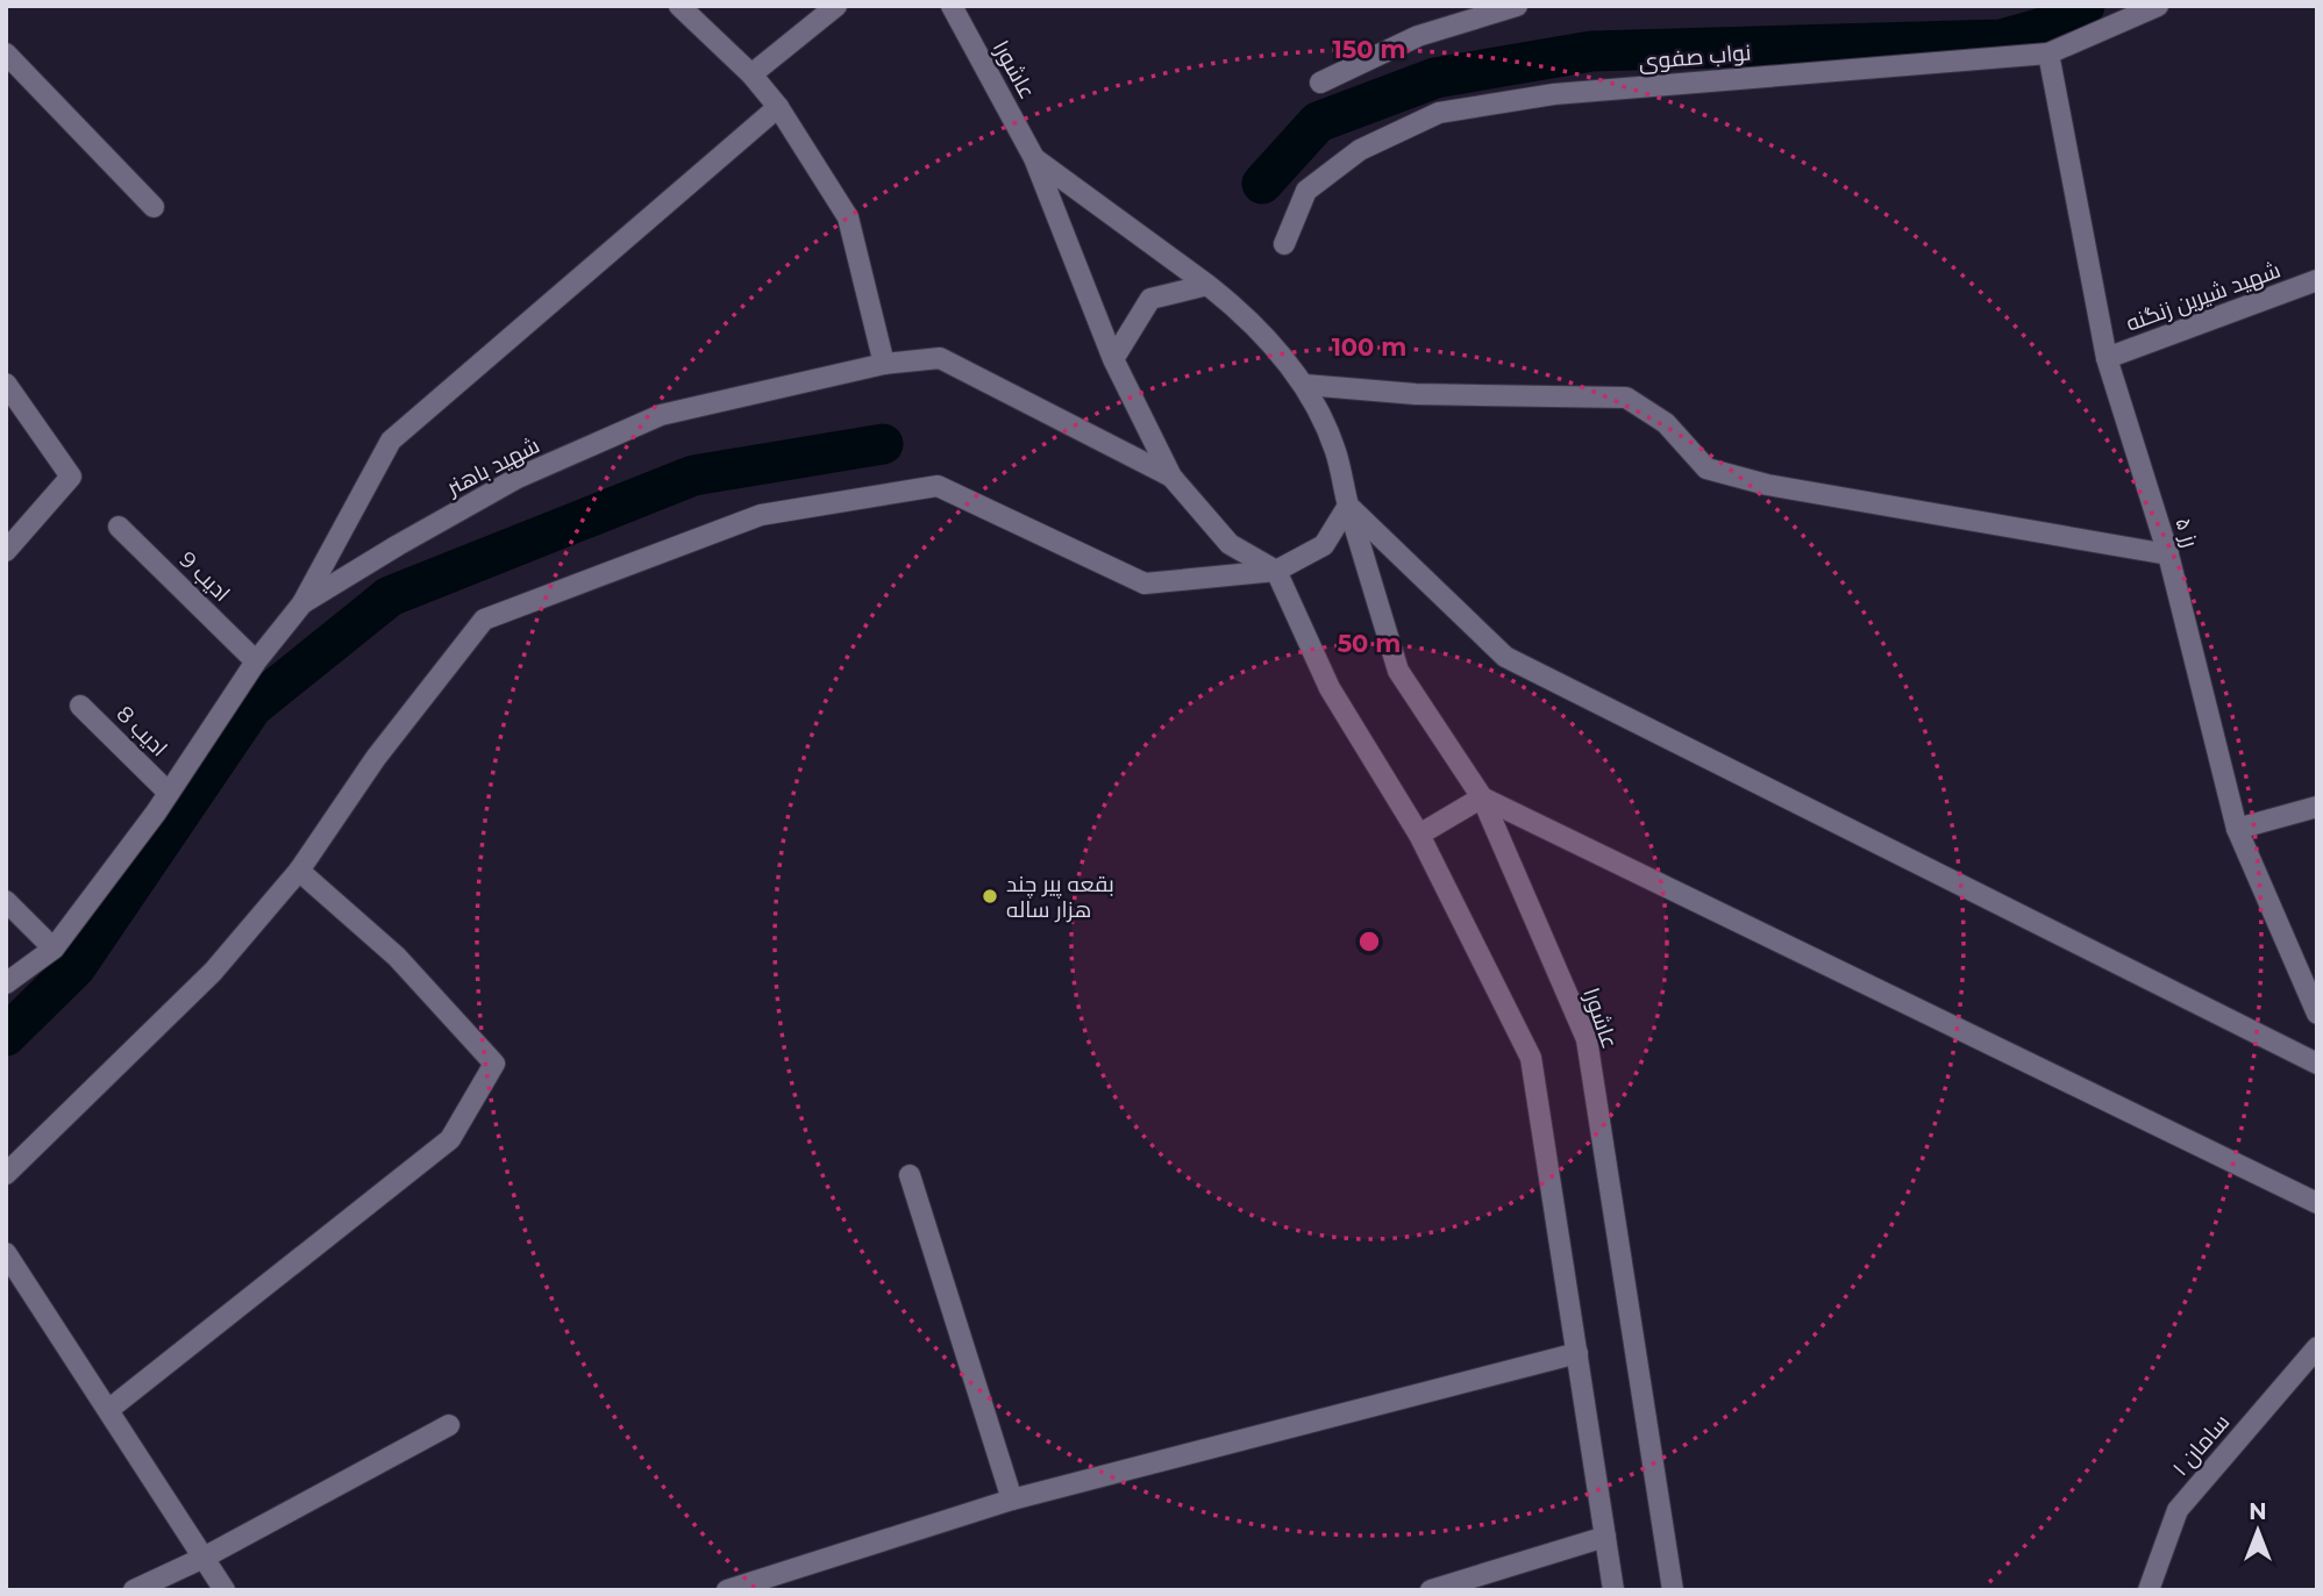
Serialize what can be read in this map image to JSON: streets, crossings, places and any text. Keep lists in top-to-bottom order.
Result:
{
  "streets": {
    "street": [
      "نواب صفوی",
      "عاشورا",
      "شهید شیرین زنگنه",
      "شهید باهنر",
      "رز ۵",
      "ادیب 9",
      "ادیب 8",
      "سامان ۱"
    ]
  },
  "crossings": [
    ["نواب صفوی", "رز ۵"],
    ["عاشورا", "شهید باهنر"],
    ["شهید شیرین زنگنه", "رز ۵"],
    ["شهید باهنر", "ادیب 9"],
    ["شهید باهنر", "ادیب 8"]
  ],
  "places": ["بقعه پیر چند هزار ساله"],
  "north": "top",
  "rings": ["150 m", "100 m", "50 m"]
}
